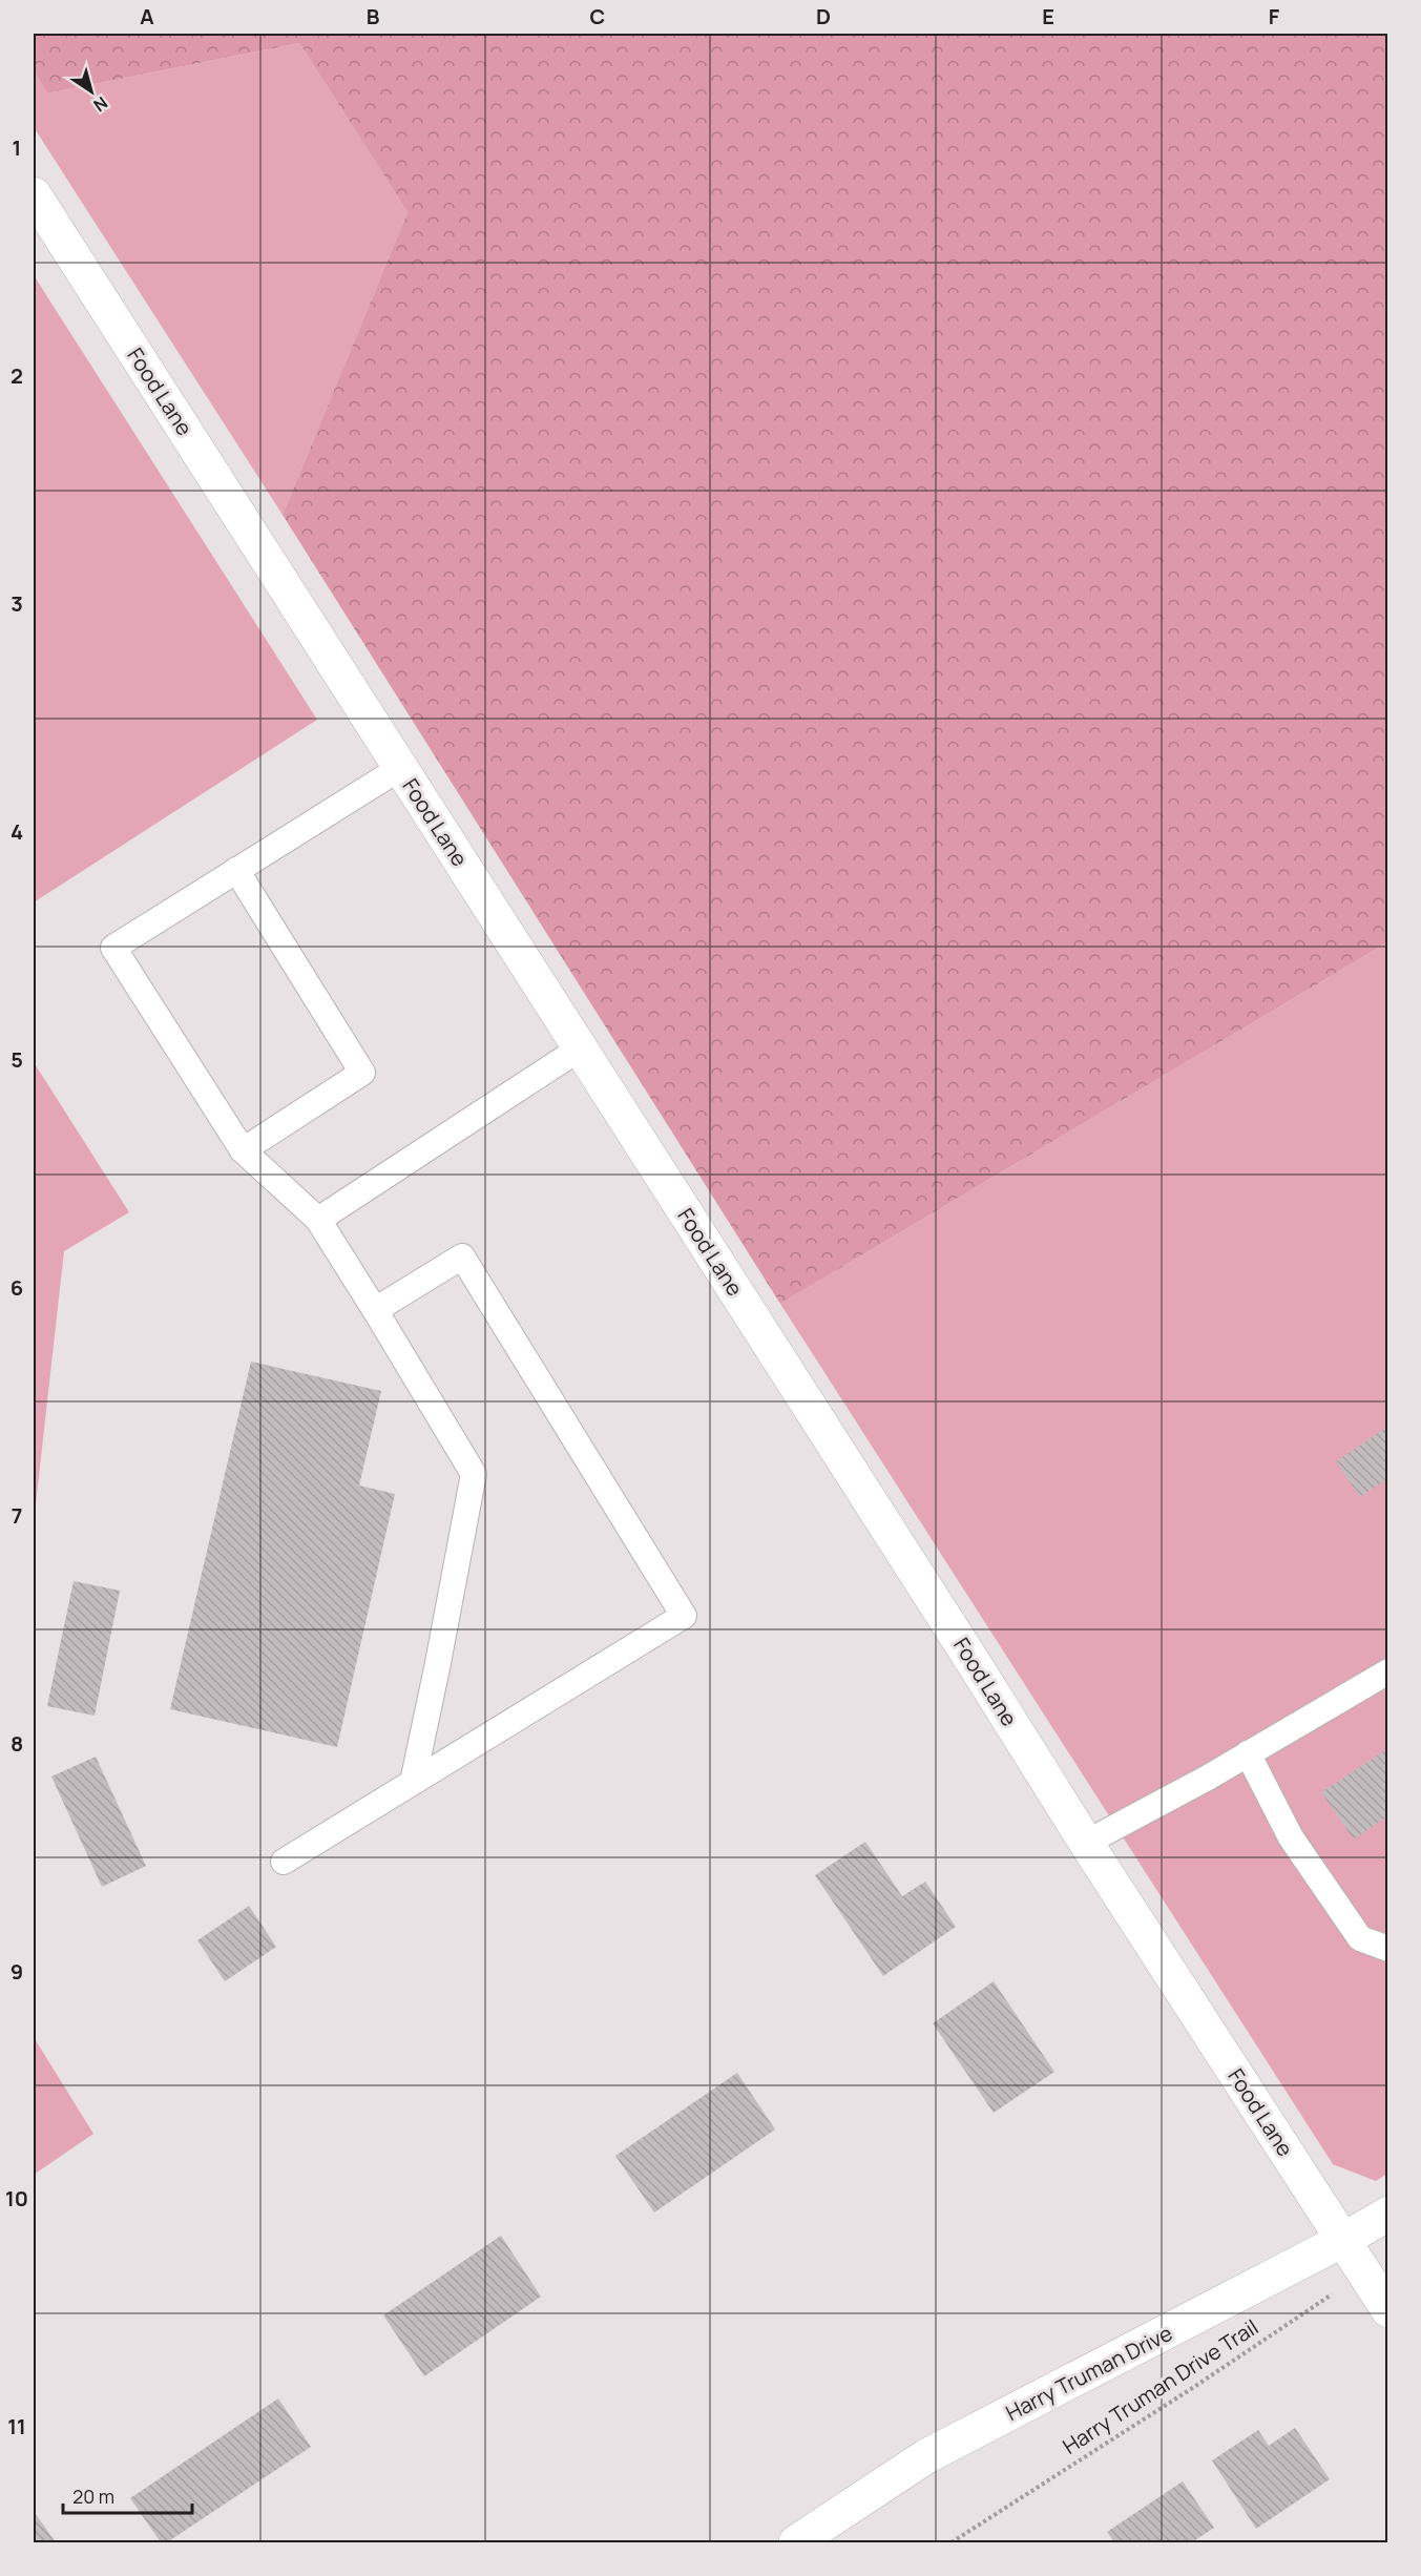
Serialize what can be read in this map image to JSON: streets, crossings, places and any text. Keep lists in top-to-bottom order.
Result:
{
  "streets": {
    "street": ["Food Lane", "Harry Truman Drive"],
    "path": ["Harry Truman Drive Trail"]
  },
  "crossings": [
    ["Food Lane", "Harry Truman Drive"],
    ["Food Lane", "Harry Truman Drive Trail"]
  ],
  "scale_bar": "20 m",
  "north": "bottom right",
  "grid": {
    "columns": [
      "A",
      "B",
      "C",
      "D",
      "E",
      "F"
    ],
    "rows": [
      "1",
      "2",
      "3",
      "4",
      "5",
      "6",
      "7",
      "8",
      "9",
      "10",
      "11"
    ]
  }
}
